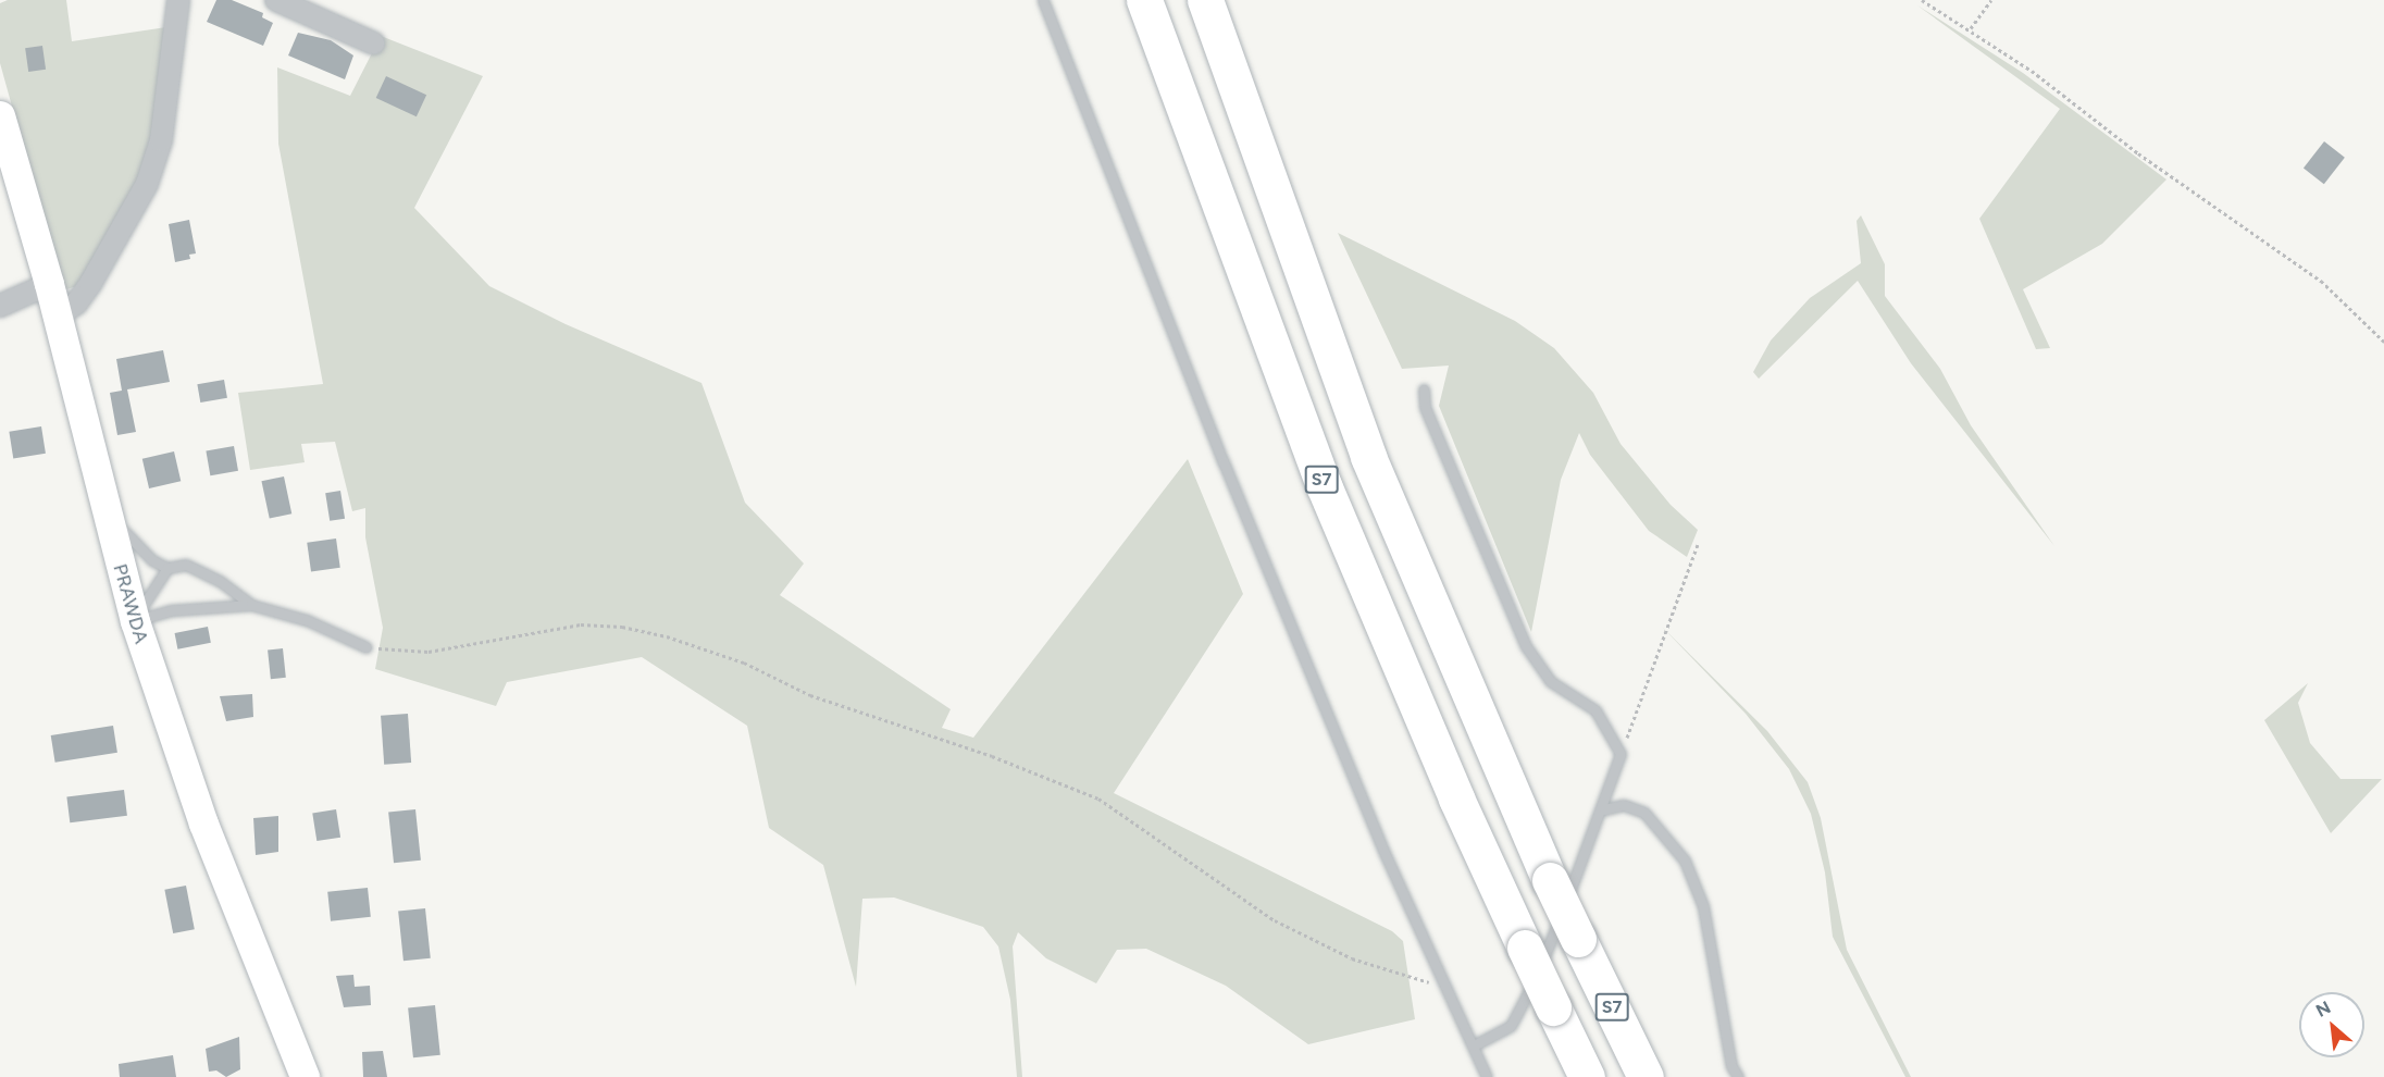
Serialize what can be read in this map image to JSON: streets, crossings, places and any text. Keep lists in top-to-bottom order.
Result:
{
  "streets": {
    "highway": ["S7"],
    "street": ["PRAWDA"]
  },
  "north": "top left"
}
